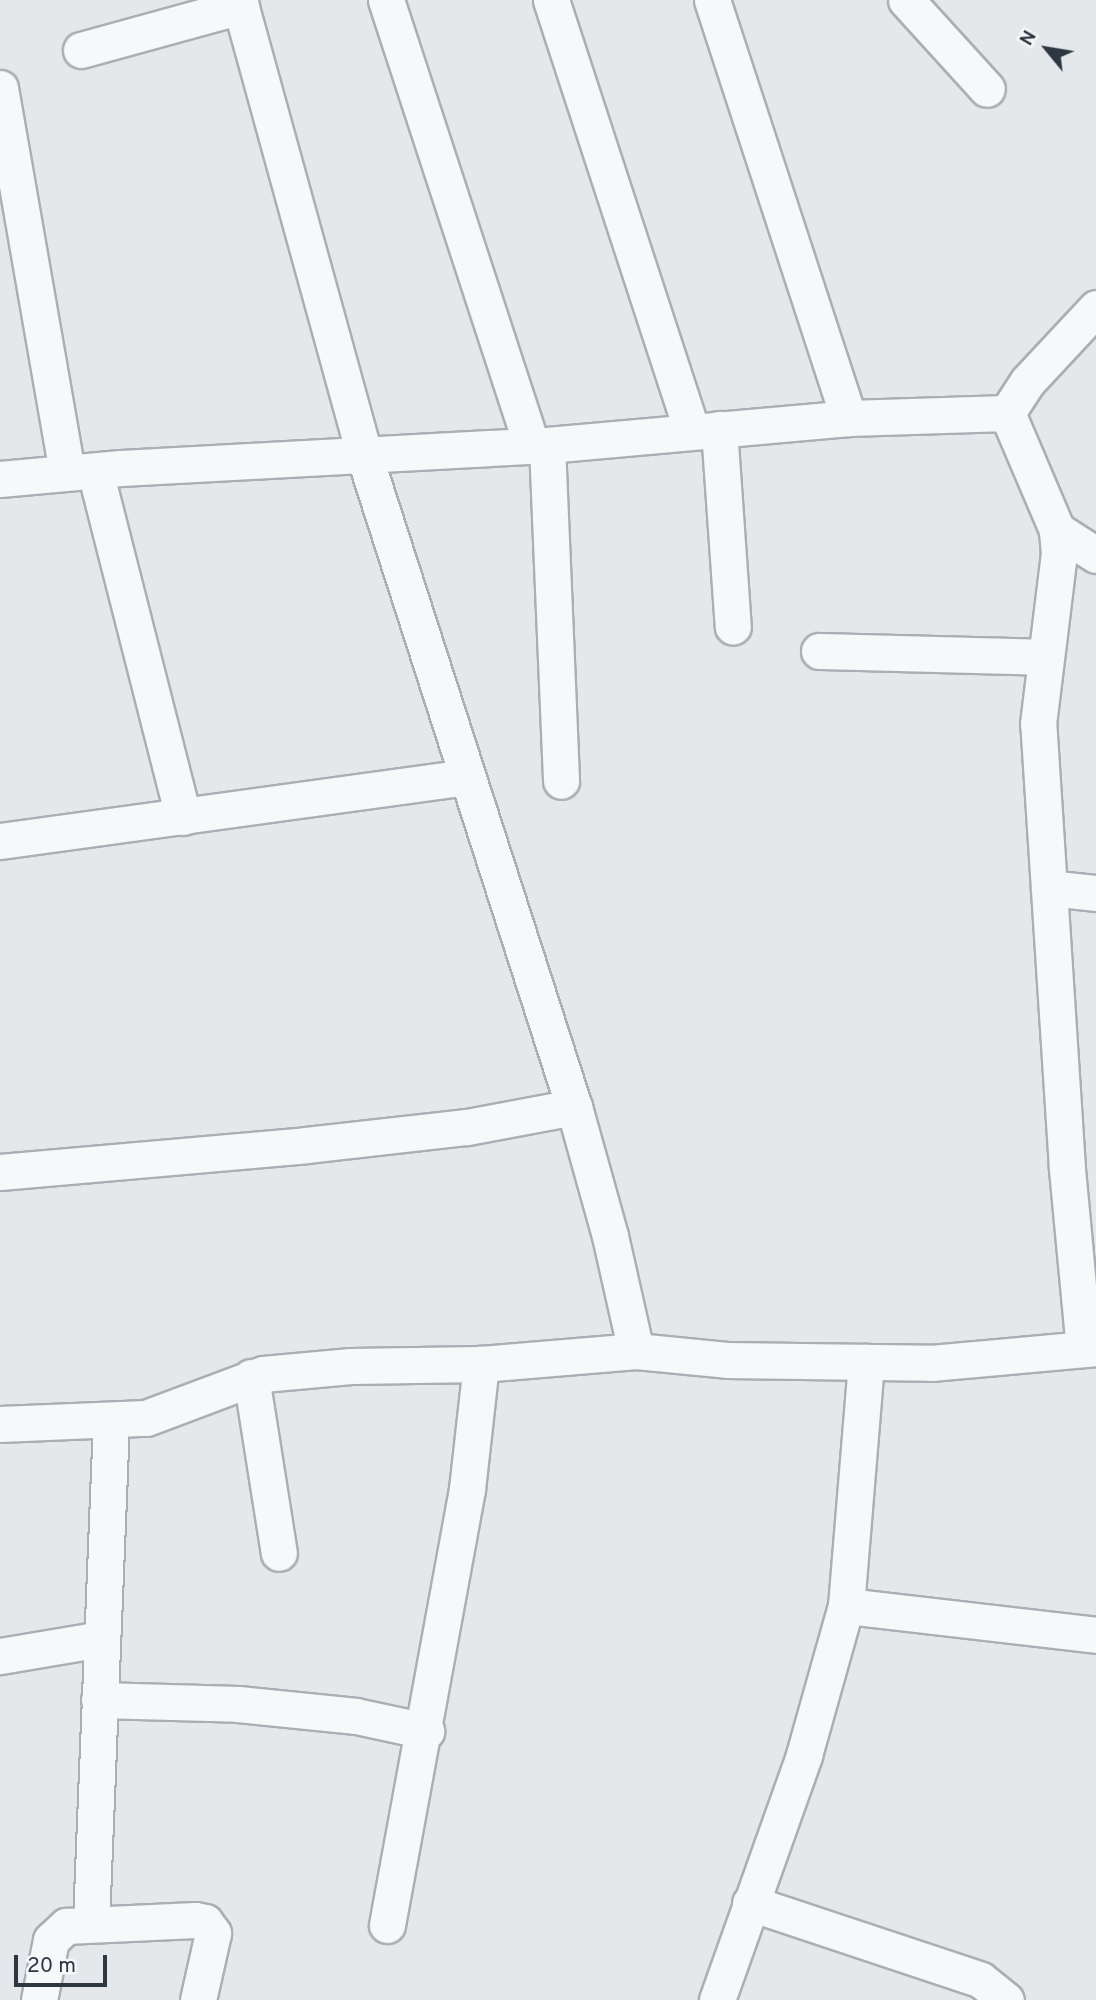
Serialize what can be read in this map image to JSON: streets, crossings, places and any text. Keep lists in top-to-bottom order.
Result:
{
  "scale_bar": "20 m",
  "north": "top left"
}
